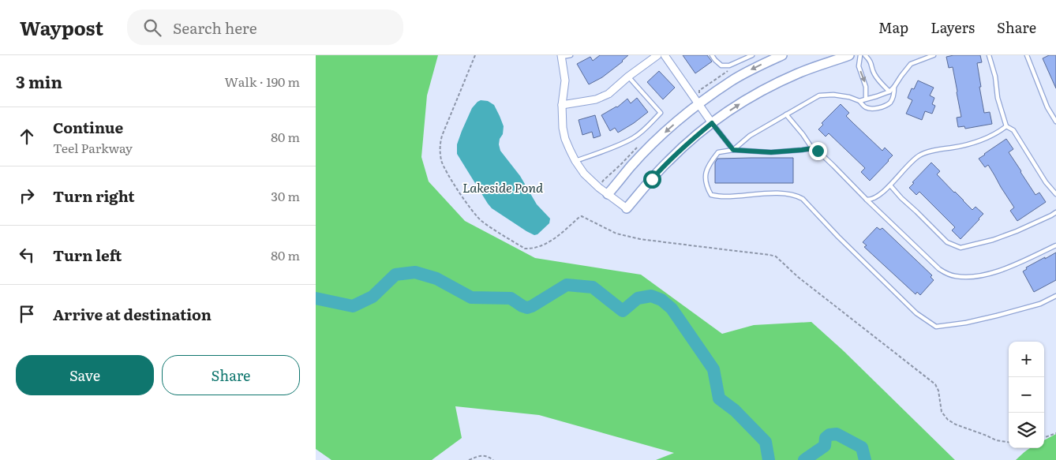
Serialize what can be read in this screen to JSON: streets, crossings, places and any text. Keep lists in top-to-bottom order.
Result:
{
  "water": ["Lakeside Pond"],
  "page": {
    "header": "Waypost",
    "search": "Search here",
    "nav": ["Map", "Layers", "Share"],
    "heading": ["3 min", "Walk · 190 m"],
    "list": [
      ["Continue", "Teel Parkway", "80 m"],
      ["Turn right", "30 m"],
      ["Turn left", "80 m"],
      "Arrive at destination"
    ],
    "map_buttons": ["+", "−"],
    "buttons": ["Save", "Share"]
  }
}
